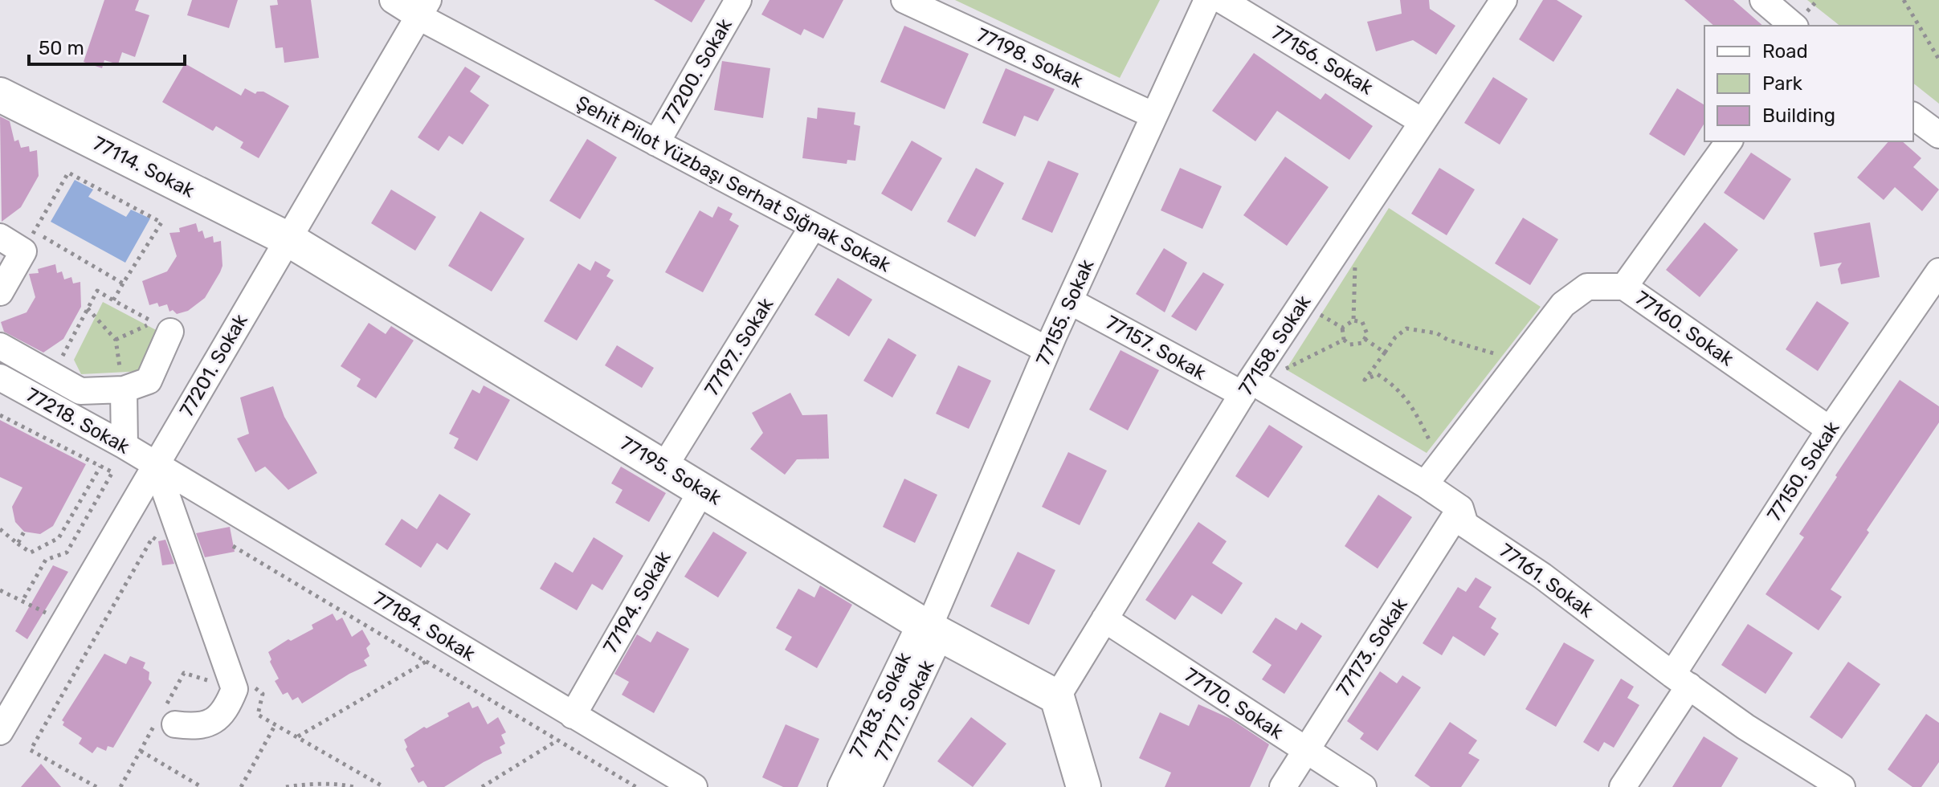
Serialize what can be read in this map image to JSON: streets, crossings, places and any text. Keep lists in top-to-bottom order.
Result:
{
  "streets": {
    "main road": ["77114. Sokak", "77195. Sokak"],
    "street": [
      "77198. Sokak",
      "77156. Sokak",
      "77200. Sokak",
      "Şehit Pilot Yüzbaşı Serhat Sığnak Sokak",
      "77155. Sokak",
      "77160. Sokak",
      "77158. Sokak",
      "77197. Sokak",
      "77157. Sokak",
      "77201. Sokak",
      "77218. Sokak",
      "77150. Sokak",
      "77161. Sokak",
      "77194. Sokak",
      "77184. Sokak",
      "77173. Sokak",
      "77170. Sokak",
      "77183. Sokak",
      "77177. Sokak"
    ]
  },
  "crossings": [
    ["77198. Sokak", "77155. Sokak"],
    ["77156. Sokak", "77158. Sokak"],
    ["77200. Sokak", "Şehit Pilot Yüzbaşı Serhat Sığnak Sokak"],
    ["77114. Sokak", "77201. Sokak"],
    ["77114. Sokak", "77195. Sokak"],
    ["Şehit Pilot Yüzbaşı Serhat Sığnak Sokak", "77155. Sokak"],
    ["Şehit Pilot Yüzbaşı Serhat Sığnak Sokak", "77197. Sokak"],
    ["Şehit Pilot Yüzbaşı Serhat Sığnak Sokak", "77201. Sokak"],
    ["77155. Sokak", "77157. Sokak"],
    ["77155. Sokak", "77195. Sokak"],
    ["77155. Sokak", "77183. Sokak"],
    ["77155. Sokak", "77177. Sokak"],
    ["77160. Sokak", "77150. Sokak"],
    ["77158. Sokak", "77157. Sokak"],
    ["77158. Sokak", "77195. Sokak"],
    ["77158. Sokak", "77161. Sokak"],
    ["77158. Sokak", "77170. Sokak"],
    ["77197. Sokak", "77195. Sokak"],
    ["77157. Sokak", "77161. Sokak"],
    ["77201. Sokak", "77218. Sokak"],
    ["77201. Sokak", "77195. Sokak"],
    ["77201. Sokak", "77184. Sokak"],
    ["77218. Sokak", "77184. Sokak"],
    ["77195. Sokak", "77194. Sokak"],
    ["77195. Sokak", "77183. Sokak"],
    ["77195. Sokak", "77177. Sokak"],
    ["77150. Sokak", "77161. Sokak"],
    ["77161. Sokak", "77173. Sokak"],
    ["77194. Sokak", "77184. Sokak"],
    ["77173. Sokak", "77170. Sokak"],
    ["77183. Sokak", "77177. Sokak"]
  ],
  "legend": ["Road", "Park", "Building"],
  "scale_bar": "50 m"
}
